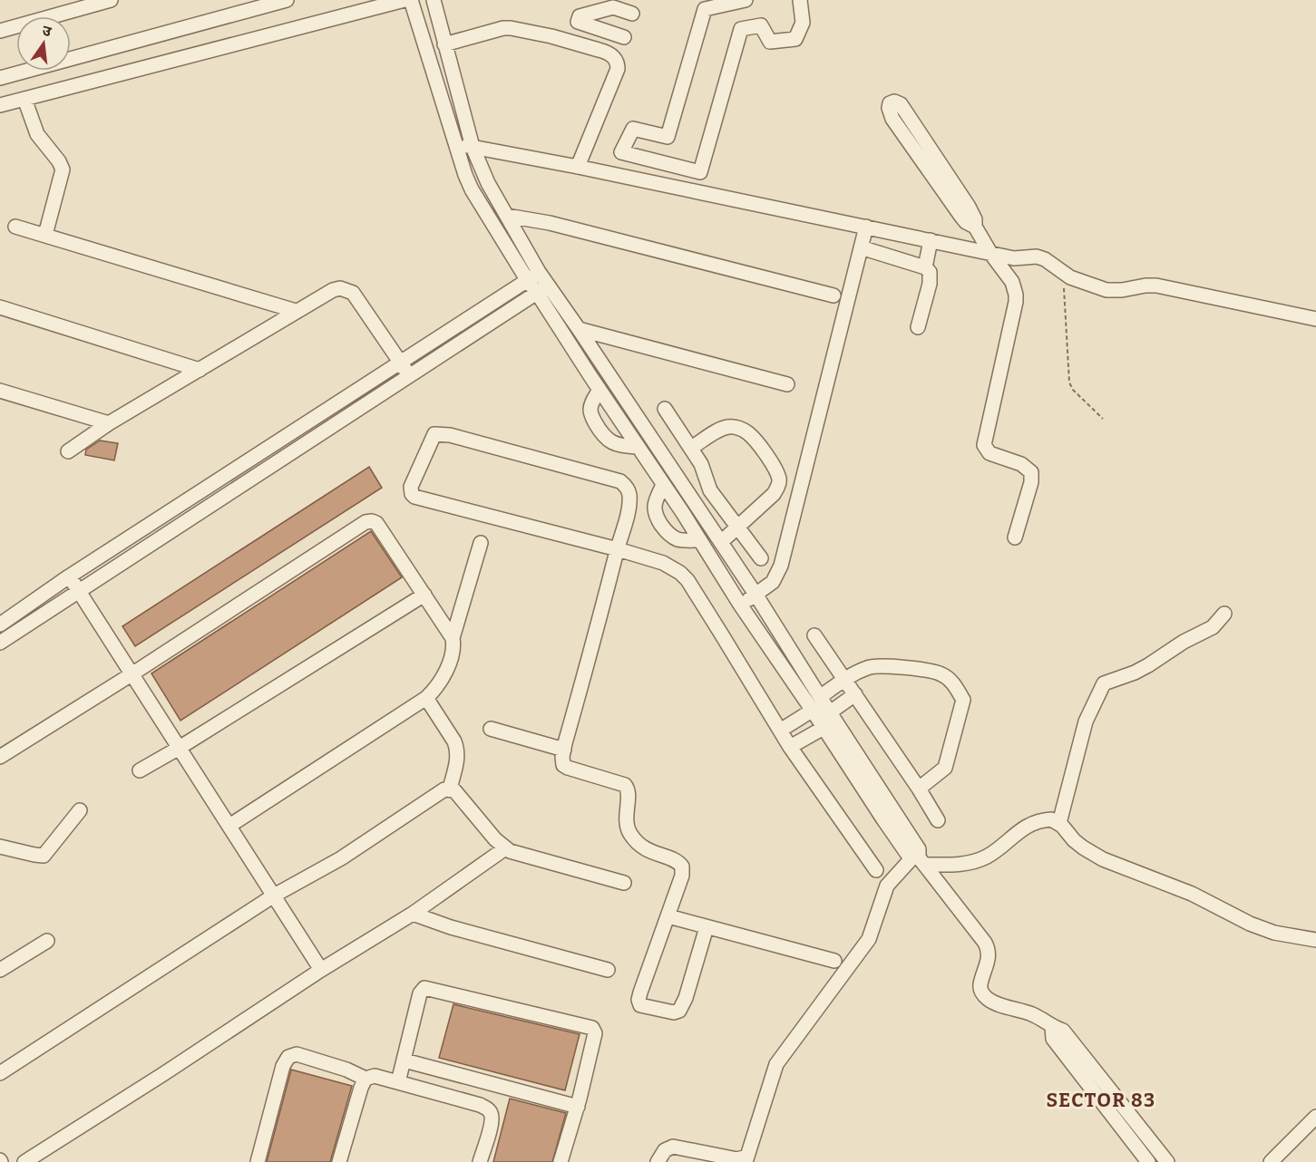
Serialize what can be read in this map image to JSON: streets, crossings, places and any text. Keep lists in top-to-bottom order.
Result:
{
  "districts": ["SECTOR 83"],
  "north": "top"
}
